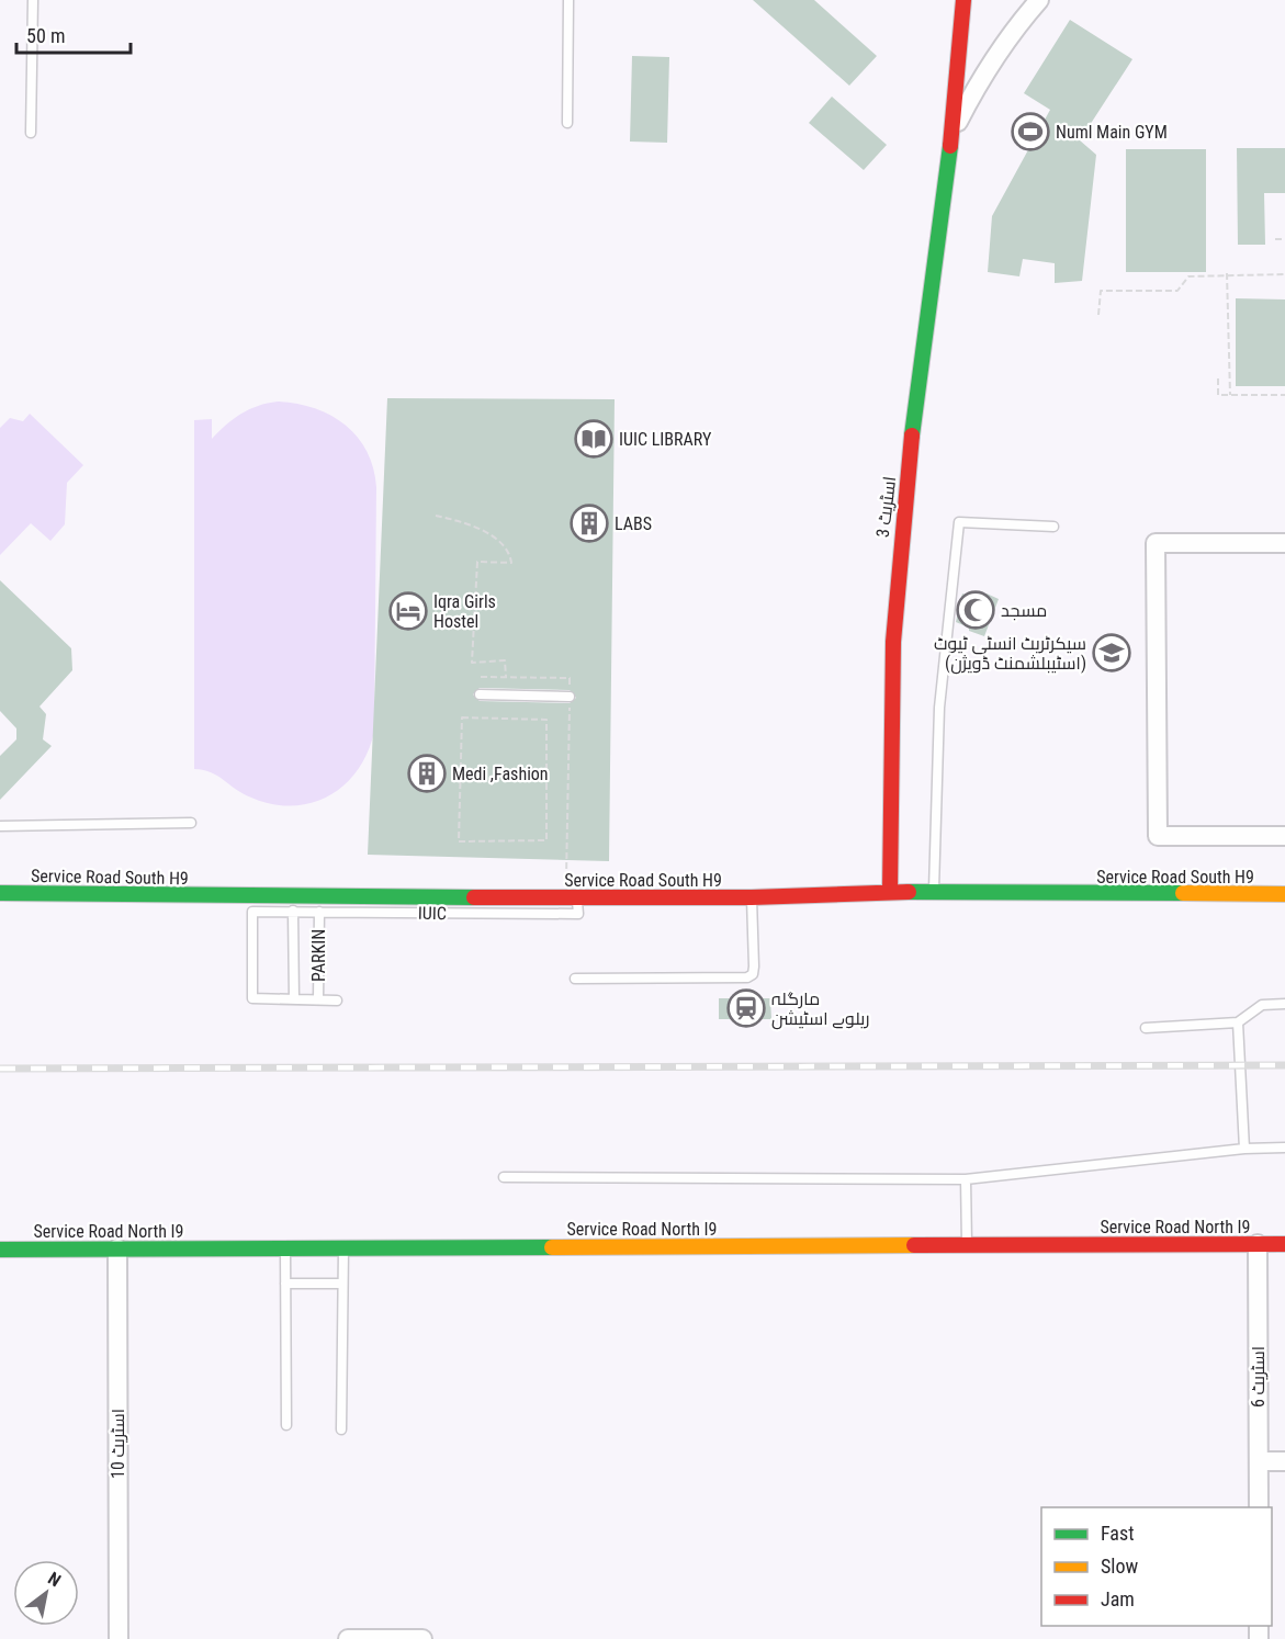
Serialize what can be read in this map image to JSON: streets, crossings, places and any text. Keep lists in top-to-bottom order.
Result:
{
  "streets": {
    "street": [
      "اسٹریٹ 3",
      "Service Road South H9",
      "Service Road North I9",
      "اسٹریٹ 6",
      "اسٹریٹ 10"
    ],
    "lane": ["IUIC", "PARKIN"]
  },
  "crossings": [
    ["اسٹریٹ 3", "Service Road South H9"],
    ["Service Road South H9", "IUIC"],
    ["IUIC", "PARKIN"],
    ["Service Road North I9", "اسٹریٹ 6"],
    ["Service Road North I9", "اسٹریٹ 10"]
  ],
  "places": {
    "sports": ["Numl Main GYM"],
    "library": ["IUIC LIBRARY"],
    "building": ["LABS", "Medi ,Fashion"],
    "mosque": ["مسجد"],
    "hotel": ["Iqra Girls Hostel"],
    "school or university": ["سیکرٹریٹ انسٹی ٹیوٹ (اسٹیبلشمنٹ ڈویژن)"],
    "station": ["مارگلہ ریلوے اسٹیشن"]
  },
  "legend": ["Fast", "Slow", "Jam"],
  "scale_bar": "50 m",
  "north": "top right"
}
